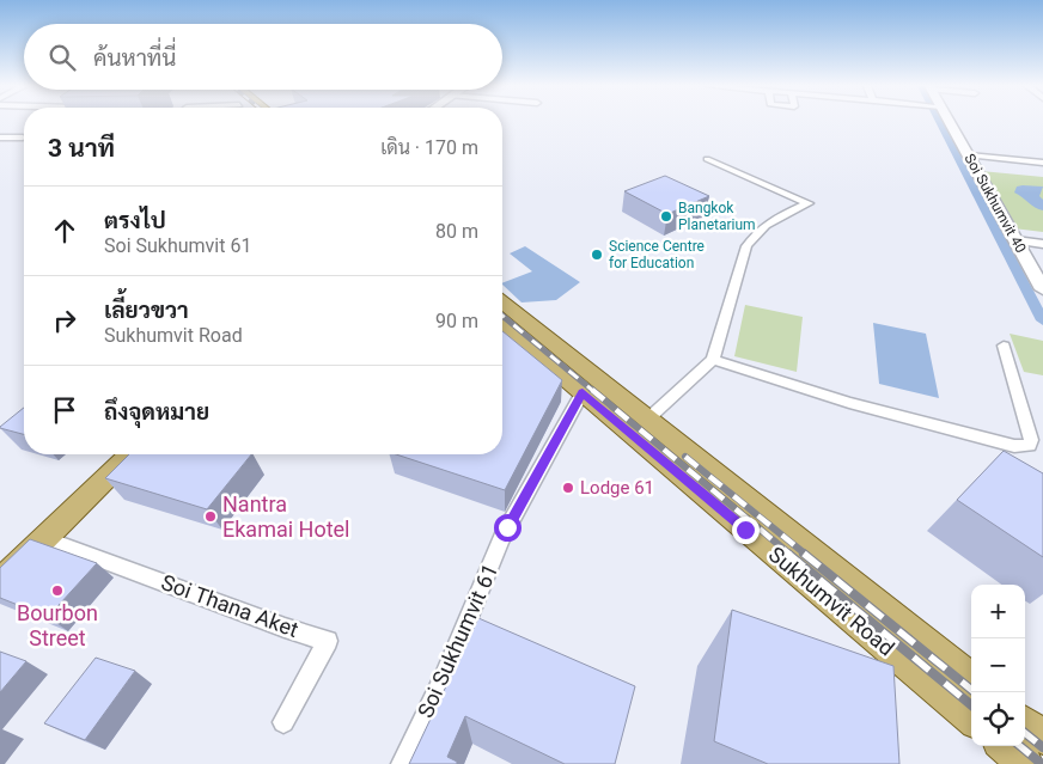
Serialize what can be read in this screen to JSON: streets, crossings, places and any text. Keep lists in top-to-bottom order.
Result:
{
  "streets": {
    "main road": ["Sukhumvit Road"],
    "street": ["Soi Sukhumvit 40", "Soi Thana Aket", "Soi Sukhumvit 61"]
  },
  "crossings": [
    ["Sukhumvit Road", "Soi Sukhumvit 61"]
  ],
  "places": [
    "Bangkok Planetarium",
    "Science Centre for Education",
    "Lodge 61",
    "Nantra Ekamai Hotel",
    "Bourbon Street"
  ],
  "page": {
    "search": "ค้นหาที่นี่",
    "heading": ["3 นาที", "เดิน · 170 m"],
    "list": [
      ["ตรงไป", "Soi Sukhumvit 61", "80 m"],
      ["เลี้ยวขวา", "Sukhumvit Road", "90 m"],
      "ถึงจุดหมาย"
    ],
    "map_buttons": ["+", "−"]
  }
}
